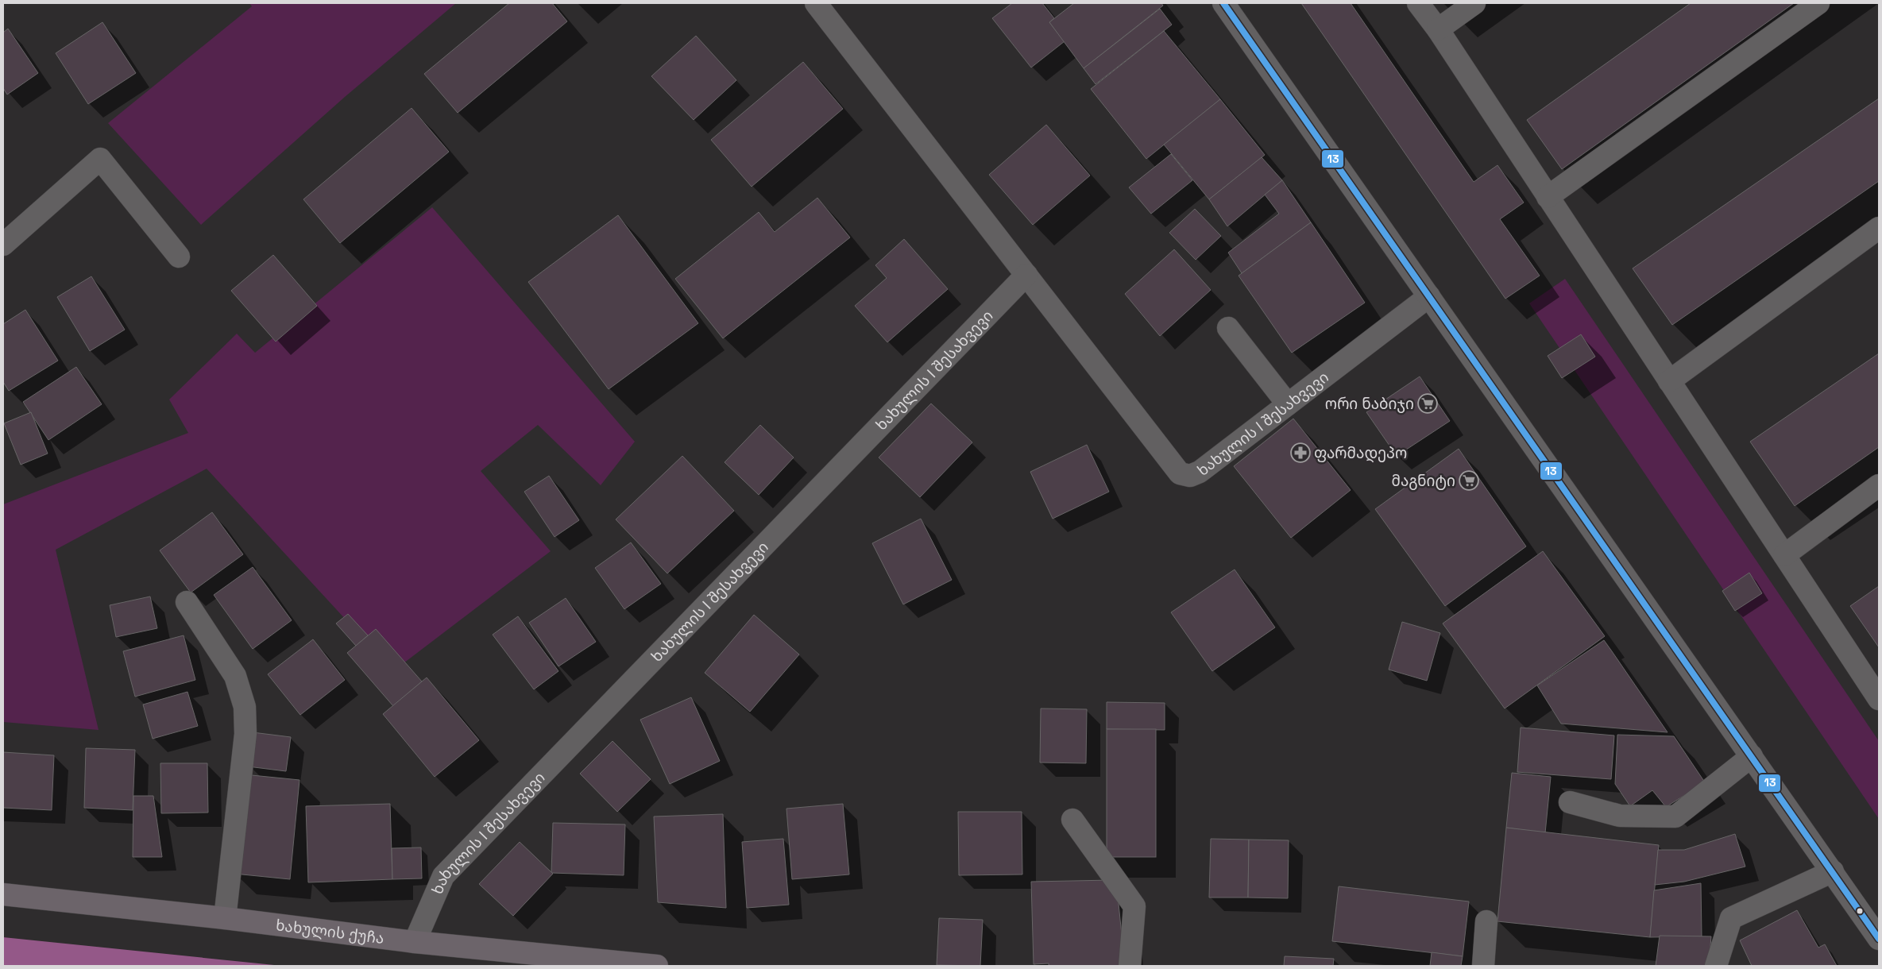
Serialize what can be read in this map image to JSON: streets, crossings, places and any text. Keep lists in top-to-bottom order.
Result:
{
  "streets": {
    "main road": ["ხახულის ქუჩა"],
    "street": ["ხახულის I შესახვევი"]
  },
  "crossings": [
    ["ხახულის I შესახვევი", "ხახულის ქუჩა"]
  ],
  "places": {
    "supermarket": ["ორი ნაბიჯი", "მაგნიტი"],
    "pharmacy": ["ფარმადეპო"]
  },
  "lines": ["transit line 13"]
}
